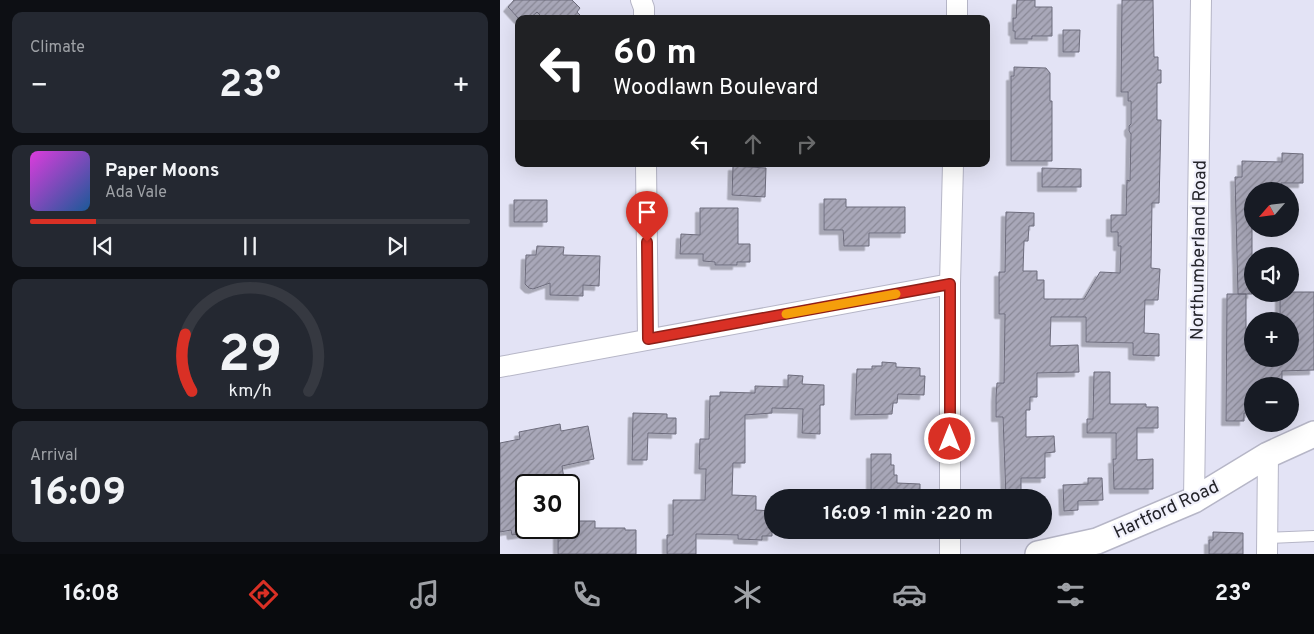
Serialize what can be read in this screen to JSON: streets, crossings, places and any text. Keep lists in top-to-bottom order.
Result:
{
  "streets": {
    "street": ["Northumberland Road", "Hartford Road"]
  },
  "crossings": [
    ["Northumberland Road", "Hartford Road"]
  ],
  "north": "bottom left",
  "page": {
    "tile": [
      "Climate",
      ["Arrival", "16:09"]
    ],
    "turn": ["60 m", "Woodlawn Boulevard"],
    "heat": ["−", "23°", "+"],
    "song": ["Paper Moons", "Ada Vale"],
    "map_buttons": ["+", "−"],
    "limit": "30",
    "trip": "16:09 · 1 min · 220 m",
    "tabs": ["16:08", "23°"],
    "gauge": ["29", "km/h"]
  }
}
